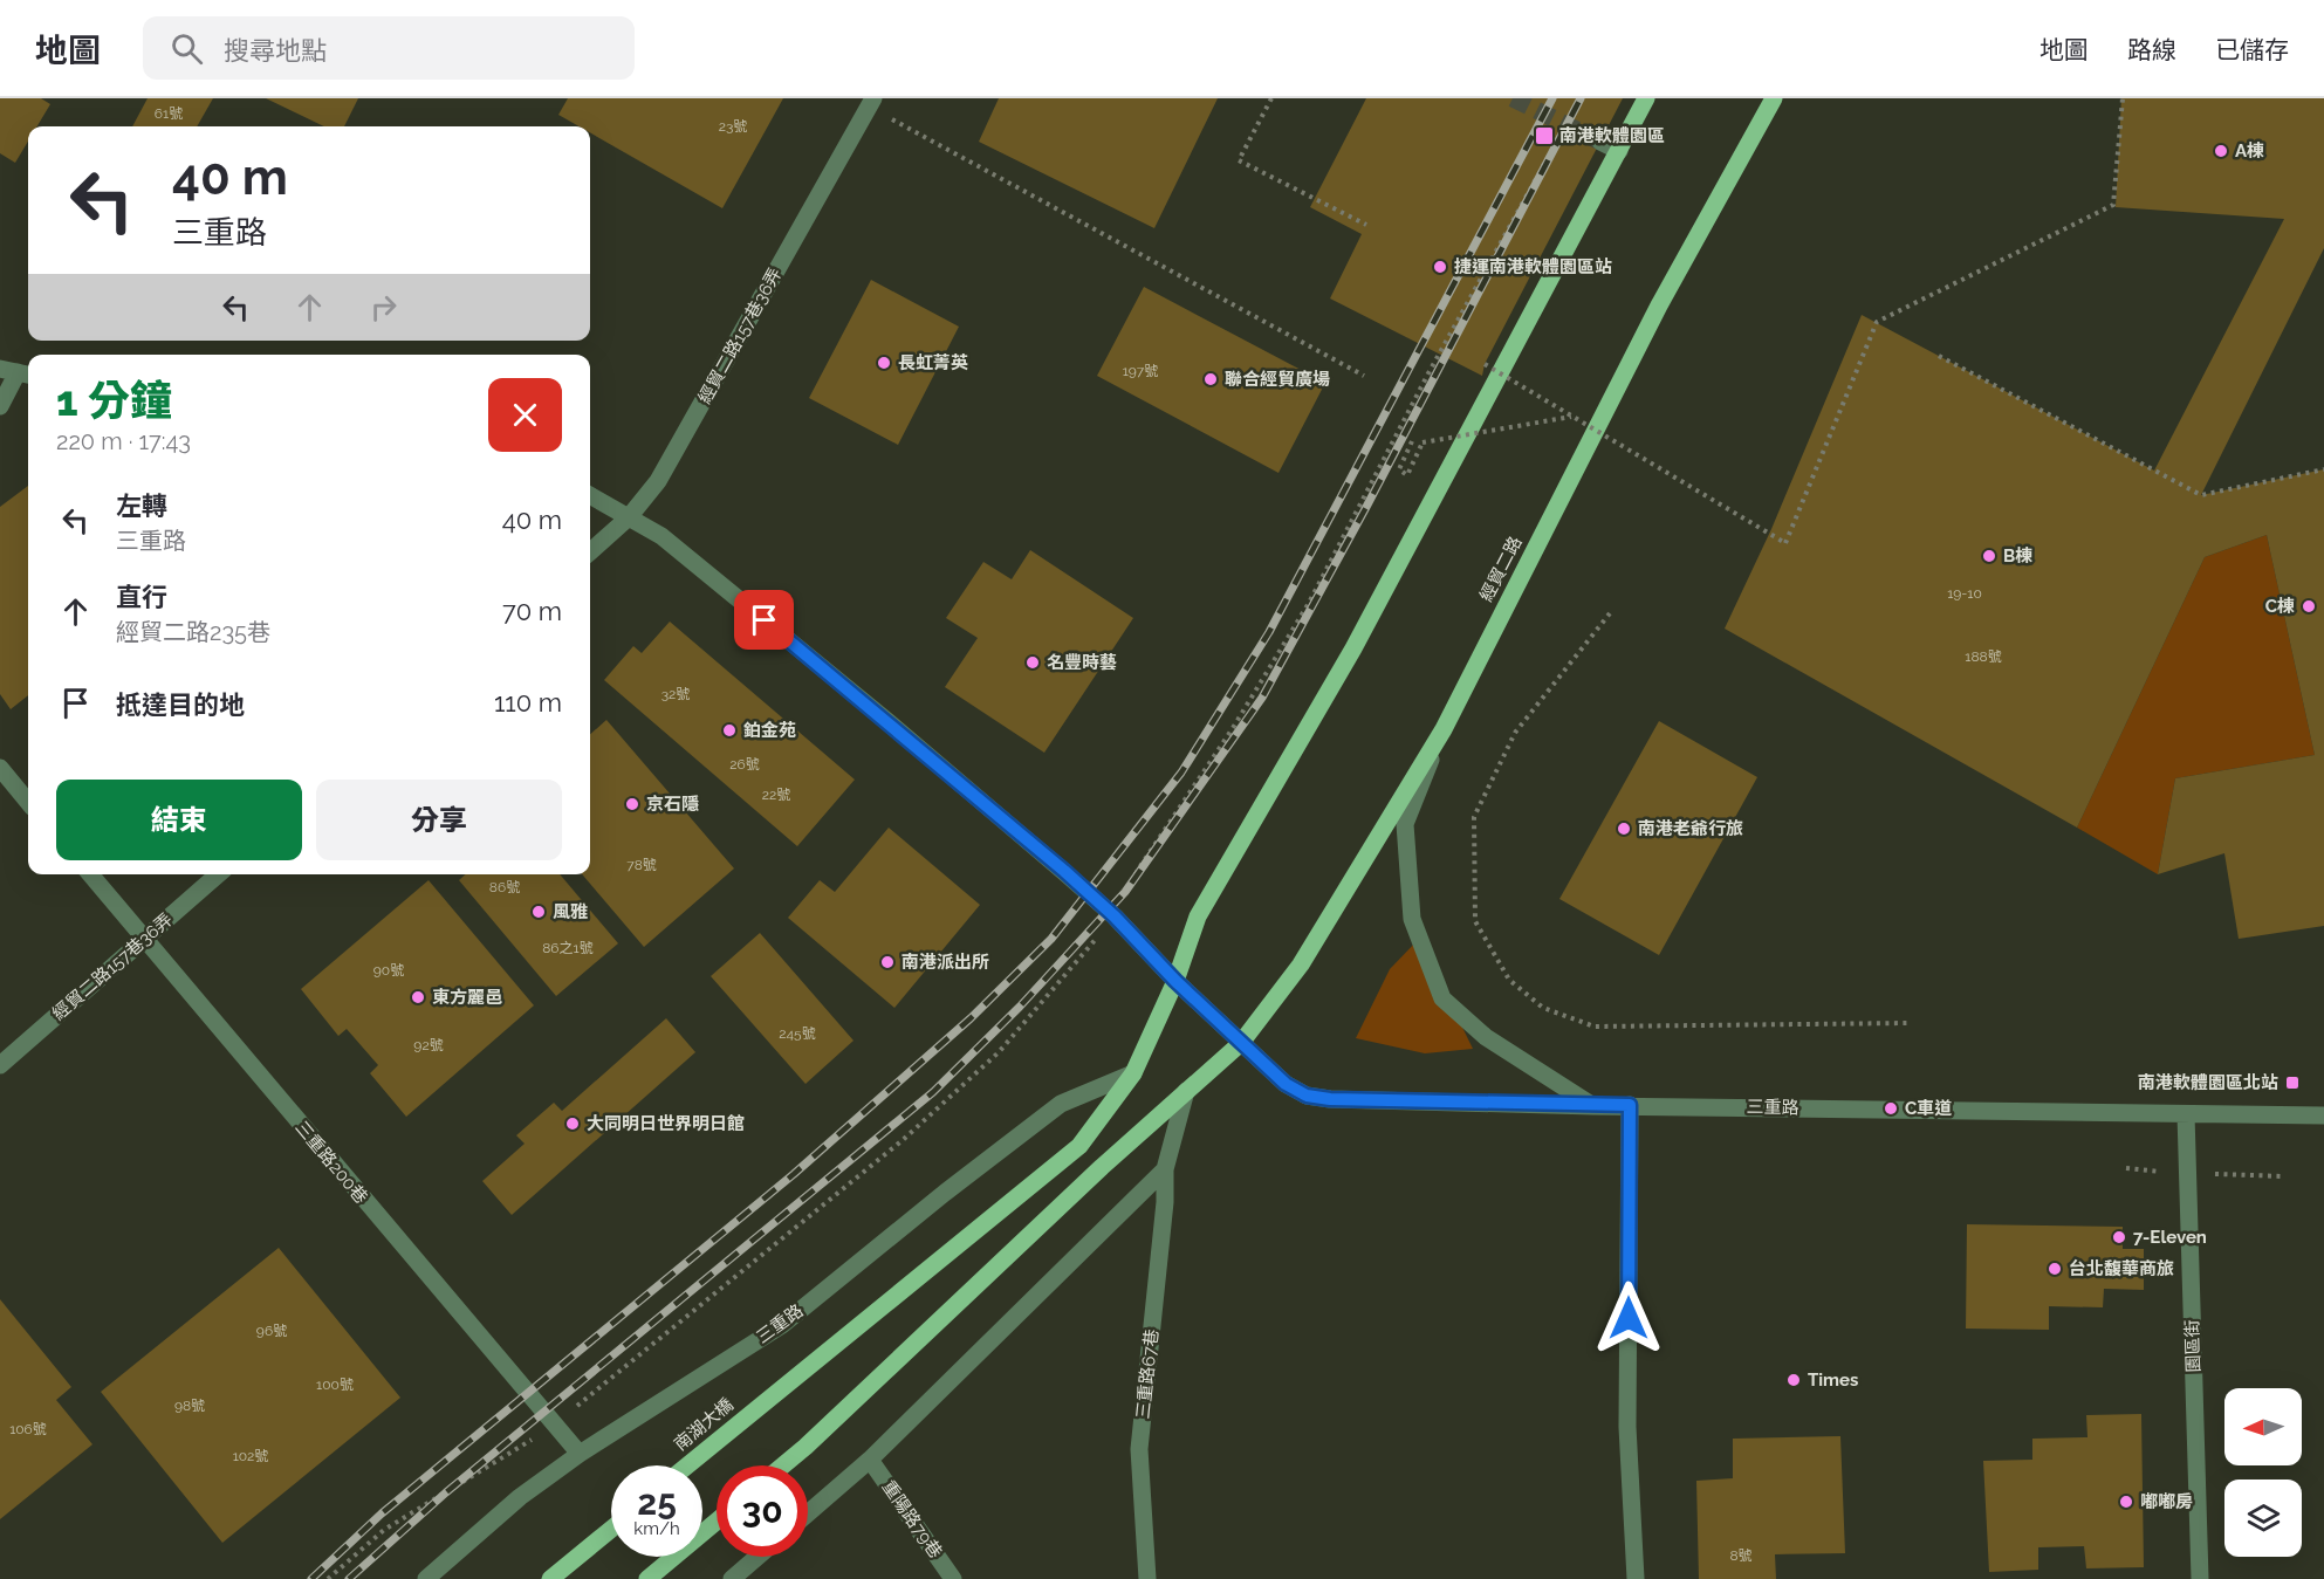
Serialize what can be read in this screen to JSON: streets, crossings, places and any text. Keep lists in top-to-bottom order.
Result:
{
  "streets": {
    "main road": ["經貿二路", "南湖大橋"],
    "street": [
      "經貿二路157巷36弄",
      "三重路",
      "三重路200巷",
      "園區街",
      "三重路67巷",
      "重陽路79巷"
    ]
  },
  "crossings": [
    ["經貿二路157巷36弄", "三重路"],
    ["經貿二路157巷36弄", "三重路200巷"],
    ["經貿二路", "三重路"],
    ["三重路", "三重路200巷"],
    ["三重路", "園區街"],
    ["三重路", "南湖大橋"]
  ],
  "places": {
    "transit": ["南港軟體園區", "南港軟體園區北站"],
    "other": [
      "A棟",
      "捷運南港軟體園區站",
      "長虹菁英",
      "聯合經貿廣場",
      "B棟",
      "C棟",
      "名豐時藝",
      "鉑金苑",
      "京石隱",
      "南港老爺行旅",
      "風雅",
      "南港派出所",
      "東方麗邑",
      "C車道",
      "大同明日世界明日館",
      "7-Eleven",
      "台北馥華商旅",
      "Times",
      "嘟嘟房"
    ]
  },
  "house_numbers": [
    "61號",
    "23號",
    "197號",
    "19-10",
    "188號",
    "32號",
    "26號",
    "22號",
    "78號",
    "86號",
    "86之1號",
    "90號",
    "245號",
    "92號",
    "96號",
    "100號",
    "98號",
    "106號",
    "102號",
    "8號"
  ],
  "north": "left",
  "page": {
    "header": "地圖",
    "search": "搜尋地點",
    "nav": ["地圖", "路線", "已儲存"],
    "turn": ["40 m", "三重路"],
    "heading": ["1 分鐘", "220 m · 17:43"],
    "list": [
      {
        "name": "左轉",
        "note": "三重路",
        "value": "40 m"
      },
      {
        "name": "直行",
        "note": "經貿二路235巷",
        "value": "70 m"
      },
      {
        "name": "抵達目的地",
        "value": "110 m"
      }
    ],
    "buttons": ["結束", "分享"],
    "speed": "25 km/h",
    "limit": "30"
  }
}
